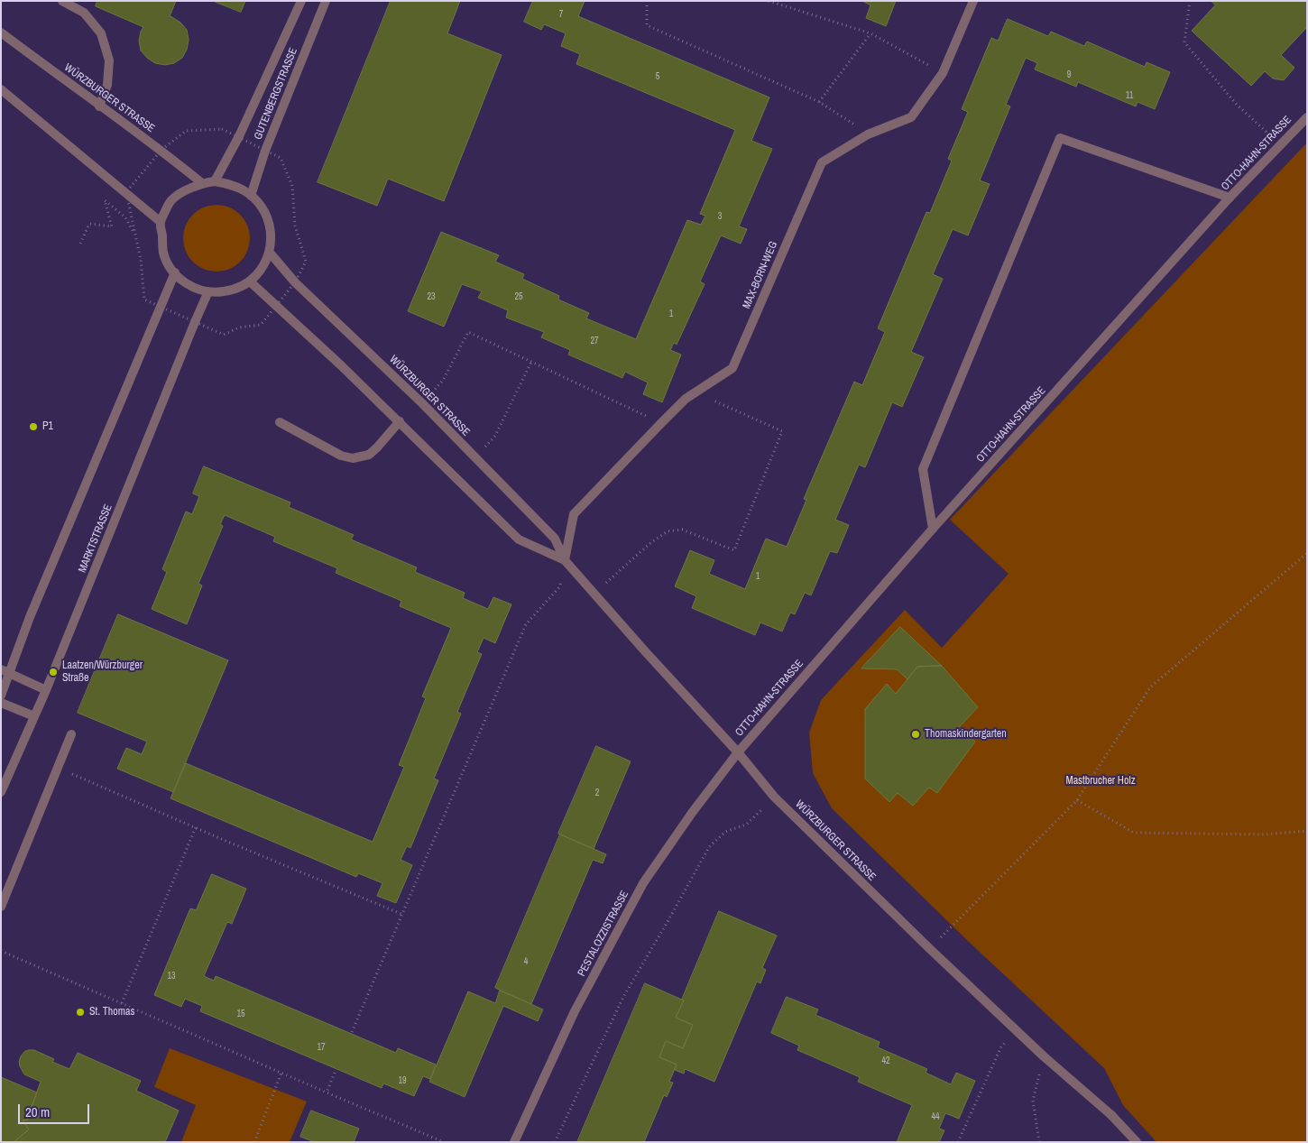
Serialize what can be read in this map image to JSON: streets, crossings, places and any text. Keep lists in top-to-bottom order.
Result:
{
  "streets": {
    "street": [
      "GUTENBERGSTRASSE",
      "WÜRZBURGER STRASSE",
      "OTTO-HAHN-STRASSE",
      "MAX-BORN-WEG",
      "MARKTSTRASSE",
      "PESTALOZZISTRASSE"
    ]
  },
  "crossings": [
    ["GUTENBERGSTRASSE", "WÜRZBURGER STRASSE"],
    ["GUTENBERGSTRASSE", "MARKTSTRASSE"],
    ["WÜRZBURGER STRASSE", "OTTO-HAHN-STRASSE"],
    ["WÜRZBURGER STRASSE", "MAX-BORN-WEG"],
    ["WÜRZBURGER STRASSE", "MARKTSTRASSE"],
    ["WÜRZBURGER STRASSE", "PESTALOZZISTRASSE"],
    ["OTTO-HAHN-STRASSE", "PESTALOZZISTRASSE"]
  ],
  "parks": ["Mastbrucher Holz"],
  "places": [
    "P1",
    "Laatzen/Würzburger Straße",
    "Thomaskindergarten",
    "St. Thomas"
  ],
  "house_numbers": [
    "7",
    "9",
    "5",
    "11",
    "3",
    "23",
    "25",
    "1",
    "27",
    "1",
    "2",
    "4",
    "13",
    "15",
    "17",
    "42",
    "19",
    "44"
  ],
  "scale_bar": "20 m"
}
